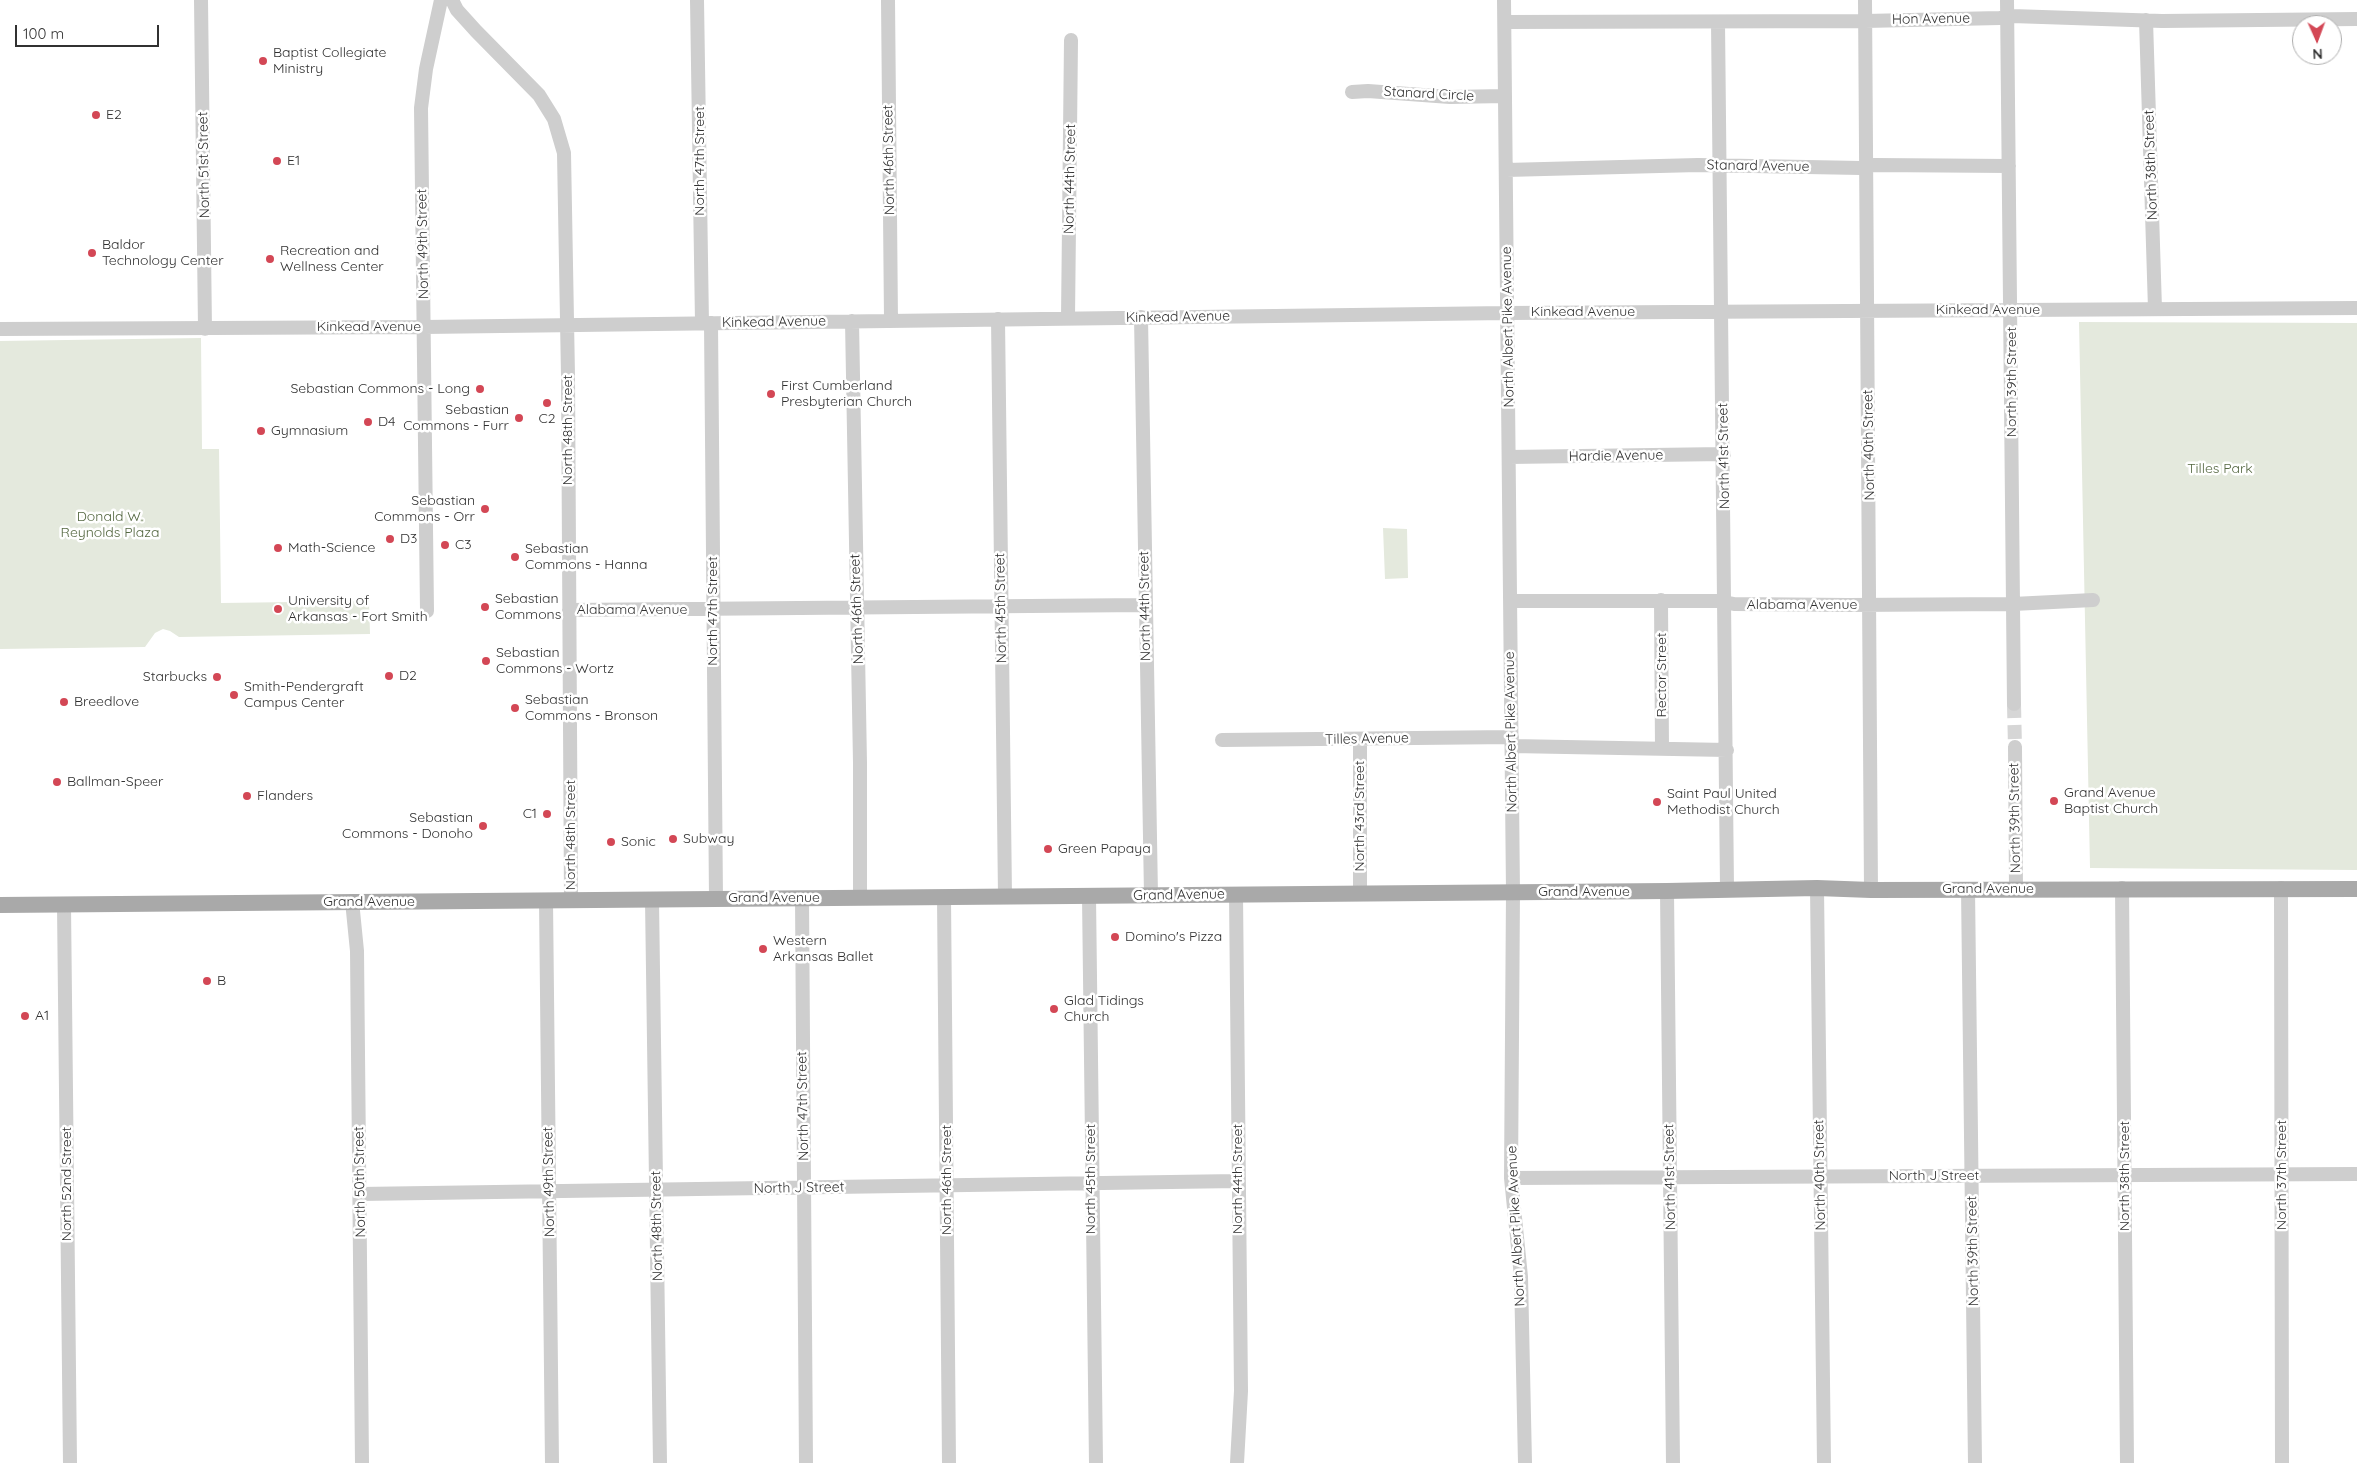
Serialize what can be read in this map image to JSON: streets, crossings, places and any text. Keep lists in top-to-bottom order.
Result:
{
  "streets": {
    "main road": ["Grand Avenue"],
    "street": [
      "Hon Avenue",
      "Stanard Circle",
      "North 46th Street",
      "North 47th Street",
      "North 51st Street",
      "North 38th Street",
      "Stanard Avenue",
      "North 44th Street",
      "North 49th Street",
      "Kinkead Avenue",
      "North Albert Pike Avenue",
      "North 39th Street",
      "North 48th Street",
      "North 40th Street",
      "Hardie Avenue",
      "North 41st Street",
      "Alabama Avenue",
      "North 45th Street",
      "Rector Street",
      "Tilles Avenue",
      "North 43rd Street",
      "North 37th Street",
      "North J Street",
      "North 50th Street",
      "North 52nd Street"
    ]
  },
  "crossings": [
    ["Hon Avenue", "North 38th Street"],
    ["Hon Avenue", "North Albert Pike Avenue"],
    ["Hon Avenue", "North 39th Street"],
    ["Hon Avenue", "North 40th Street"],
    ["Hon Avenue", "North 41st Street"],
    ["Stanard Circle", "North Albert Pike Avenue"],
    ["North 46th Street", "Kinkead Avenue"],
    ["North 46th Street", "Alabama Avenue"],
    ["North 46th Street", "Grand Avenue"],
    ["North 46th Street", "North J Street"],
    ["North 47th Street", "Kinkead Avenue"],
    ["North 47th Street", "Alabama Avenue"],
    ["North 47th Street", "Grand Avenue"],
    ["North 47th Street", "North J Street"],
    ["North 51st Street", "Kinkead Avenue"],
    ["North 38th Street", "Kinkead Avenue"],
    ["North 38th Street", "Grand Avenue"],
    ["North 38th Street", "North J Street"],
    ["Stanard Avenue", "North Albert Pike Avenue"],
    ["Stanard Avenue", "North 39th Street"],
    ["Stanard Avenue", "North 40th Street"],
    ["Stanard Avenue", "North 41st Street"],
    ["North 44th Street", "Kinkead Avenue"],
    ["North 44th Street", "Alabama Avenue"],
    ["North 44th Street", "Grand Avenue"],
    ["North 44th Street", "North J Street"],
    ["North 49th Street", "Kinkead Avenue"],
    ["North 49th Street", "Grand Avenue"],
    ["North 49th Street", "North J Street"],
    ["Kinkead Avenue", "North Albert Pike Avenue"],
    ["Kinkead Avenue", "North 39th Street"],
    ["Kinkead Avenue", "North 48th Street"],
    ["Kinkead Avenue", "North 40th Street"],
    ["Kinkead Avenue", "North 41st Street"],
    ["Kinkead Avenue", "North 45th Street"],
    ["North Albert Pike Avenue", "Hardie Avenue"],
    ["North Albert Pike Avenue", "Alabama Avenue"],
    ["North Albert Pike Avenue", "Tilles Avenue"],
    ["North Albert Pike Avenue", "Grand Avenue"],
    ["North Albert Pike Avenue", "North J Street"],
    ["North 39th Street", "Alabama Avenue"],
    ["North 39th Street", "Grand Avenue"],
    ["North 39th Street", "North J Street"],
    ["North 48th Street", "Alabama Avenue"],
    ["North 48th Street", "Grand Avenue"],
    ["North 48th Street", "North J Street"],
    ["North 40th Street", "Alabama Avenue"],
    ["North 40th Street", "Grand Avenue"],
    ["North 40th Street", "North J Street"],
    ["Hardie Avenue", "North 41st Street"],
    ["North 41st Street", "Alabama Avenue"],
    ["North 41st Street", "Tilles Avenue"],
    ["North 41st Street", "Grand Avenue"],
    ["North 41st Street", "North J Street"],
    ["Alabama Avenue", "North 45th Street"],
    ["Alabama Avenue", "Rector Street"],
    ["North 45th Street", "Grand Avenue"],
    ["North 45th Street", "North J Street"],
    ["Rector Street", "Tilles Avenue"],
    ["Tilles Avenue", "North 43rd Street"],
    ["North 43rd Street", "Grand Avenue"],
    ["Grand Avenue", "North 37th Street"],
    ["Grand Avenue", "North 50th Street"],
    ["Grand Avenue", "North 52nd Street"],
    ["North 37th Street", "North J Street"],
    ["North J Street", "North 50th Street"]
  ],
  "parks": ["Tilles Park", "Donald W. Reynolds Plaza"],
  "places": [
    "Baptist Collegiate Ministry",
    "E2",
    "E1",
    "Baldor Technology Center",
    "Recreation and Wellness Center",
    "Sebastian Commons - Long",
    "First Cumberland Presbyterian Church",
    "C2",
    "Sebastian Commons - Furr",
    "D4",
    "Gymnasium",
    "Sebastian Commons - Orr",
    "D3",
    "C3",
    "Math-Science",
    "Sebastian Commons - Hanna",
    "Sebastian Commons",
    "University of Arkansas - Fort Smith",
    "Sebastian Commons - Wortz",
    "D2",
    "Starbucks",
    "Smith-Pendergraft Campus Center",
    "Breedlove",
    "Sebastian Commons - Bronson",
    "Ballman-Speer",
    "Flanders",
    "Grand Avenue Baptist Church",
    "Saint Paul United Methodist Church",
    "C1",
    "Sebastian Commons - Donoho",
    "Subway",
    "Sonic",
    "Green Papaya",
    "Domino's Pizza",
    "Western Arkansas Ballet",
    "B",
    "Glad Tidings Church",
    "A1"
  ],
  "scale_bar": "100 m",
  "north": "bottom"
}
